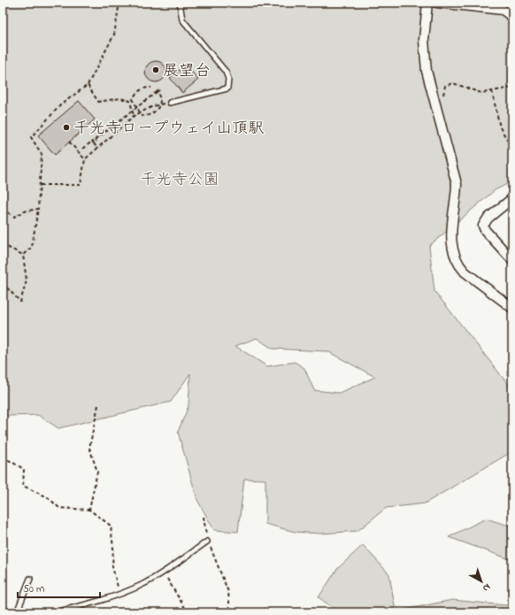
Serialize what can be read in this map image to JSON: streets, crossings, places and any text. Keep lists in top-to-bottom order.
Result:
{
  "parks": ["千光寺公園"],
  "places": ["展望台", "千光寺ロープウェイ山頂駅"],
  "scale_bar": "50 m",
  "north": "bottom right"
}
